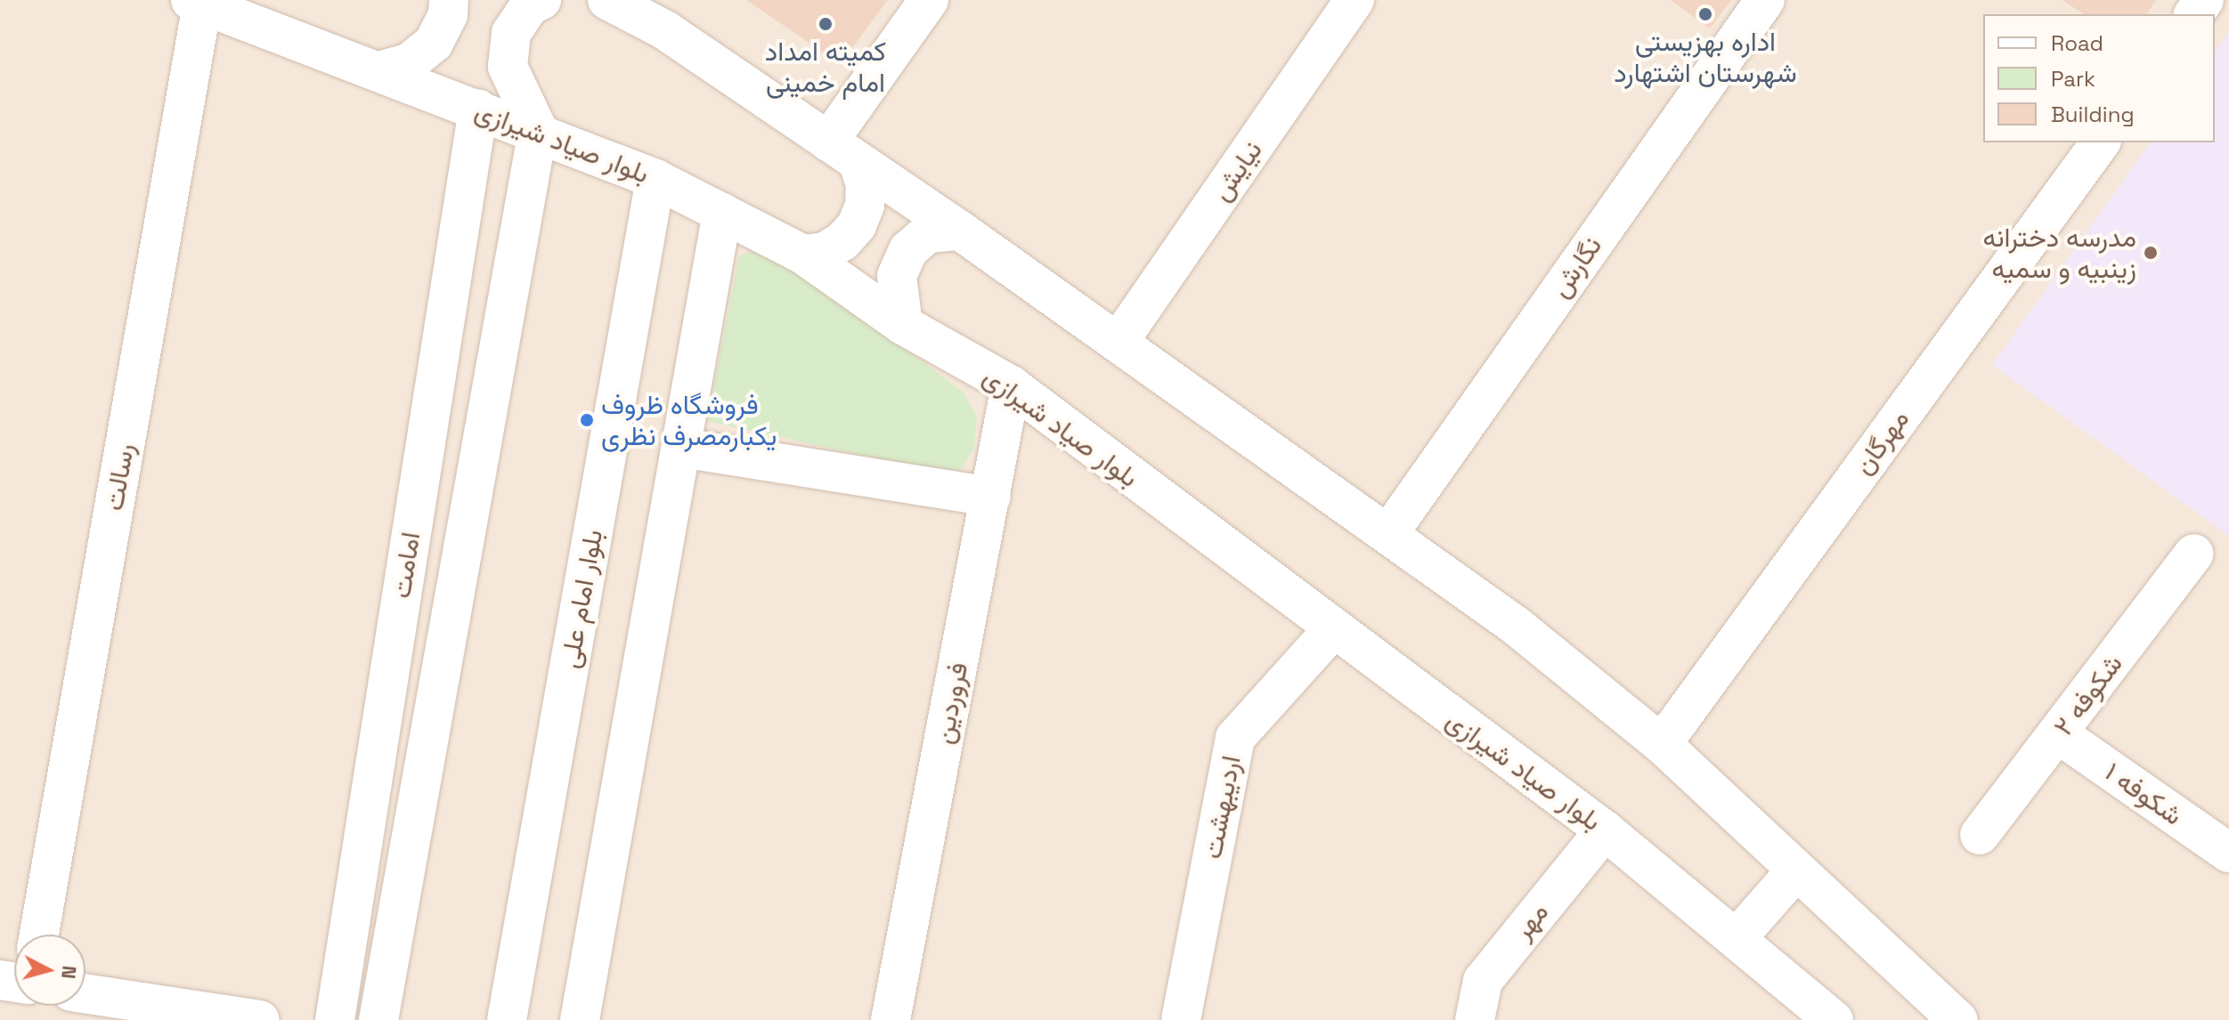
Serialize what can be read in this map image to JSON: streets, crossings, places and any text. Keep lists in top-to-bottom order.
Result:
{
  "streets": {
    "street": [
      "بلوار صیاد شیرازی",
      "نیایش",
      "نگارش",
      "مهرگان",
      "رسالت",
      "امامت",
      "بلوار امام علی",
      "شکوفه ۲",
      "فروردین",
      "شکوفه ۱",
      "اردیبهشت",
      "مهر"
    ]
  },
  "crossings": [
    ["بلوار صیاد شیرازی", "رسالت"],
    ["بلوار صیاد شیرازی", "امامت"],
    ["بلوار صیاد شیرازی", "بلوار امام علی"],
    ["بلوار صیاد شیرازی", "فروردین"],
    ["بلوار صیاد شیرازی", "اردیبهشت"],
    ["بلوار صیاد شیرازی", "مهر"],
    ["شکوفه ۲", "شکوفه ۱"]
  ],
  "places": [
    "اداره بهزیستی شهرستان اشتهارد",
    "کمیته امداد امام خمینی",
    "مدرسه دخترانه زینبیه و سمیه",
    "فروشگاه ظروف یکبارمصرف نظری"
  ],
  "legend": ["Road", "Park", "Building"],
  "north": "right"
}
